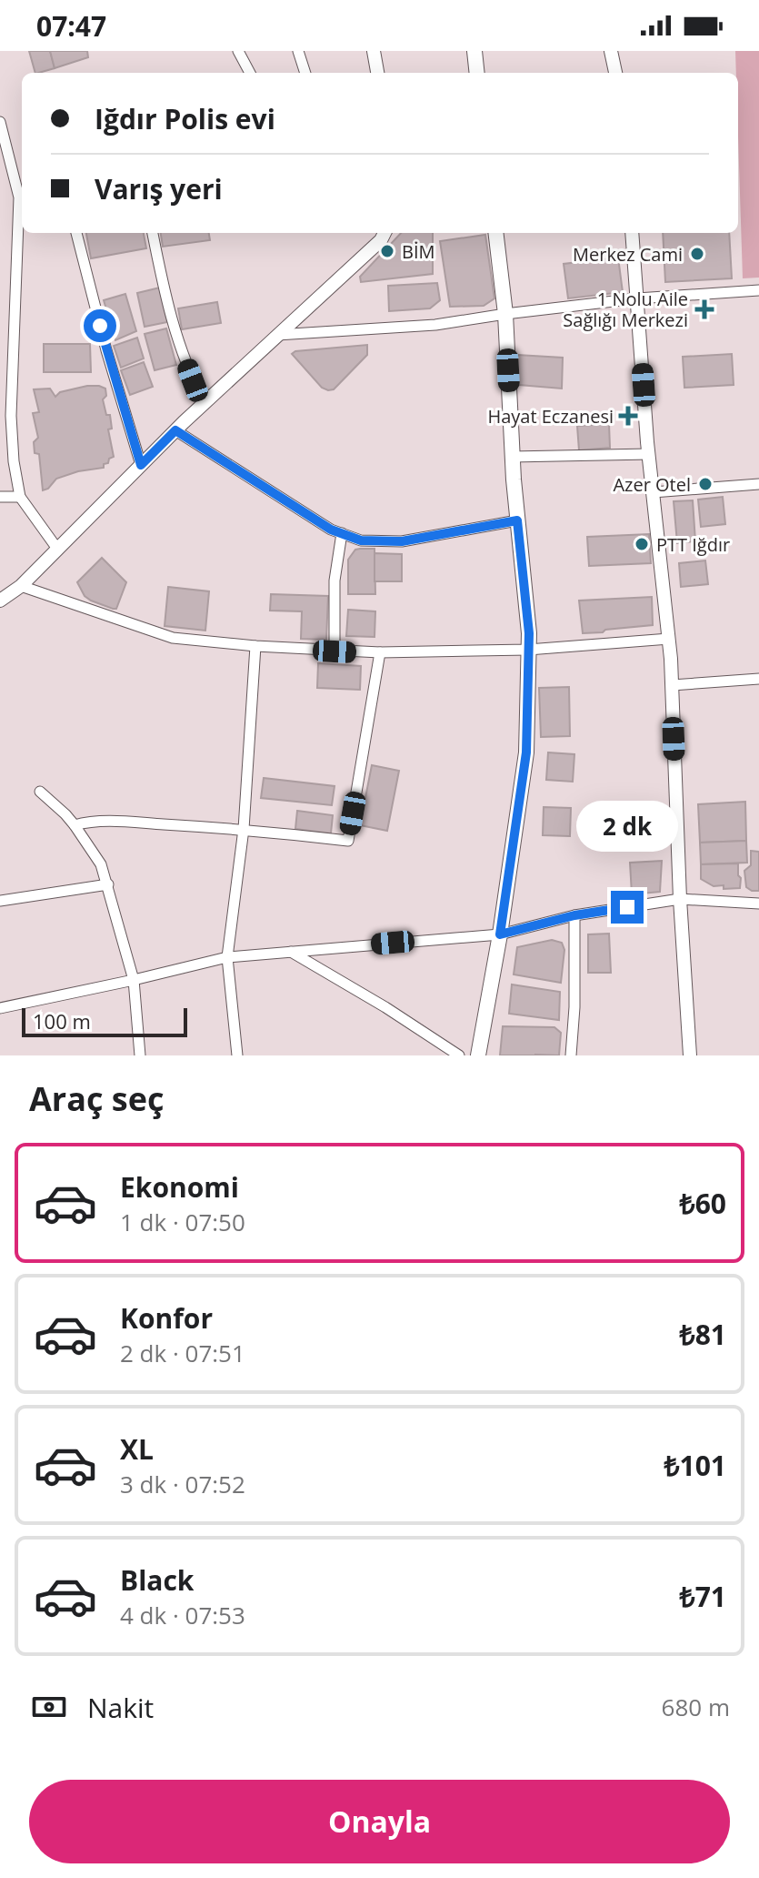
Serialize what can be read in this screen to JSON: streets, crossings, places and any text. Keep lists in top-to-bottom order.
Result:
{
  "places": {
    "other": [
      "BİM",
      "Merkez Cami",
      "Azer Otel",
      "PTT Iğdır"
    ],
    "health": ["1 Nolu Aile Sağlığı Merkezi", "Hayat Eczanesi"]
  },
  "scale_bar": "100 m",
  "page": {
    "status": "07:47",
    "banner": ["Iğdır Polis evi", "Varış yeri"],
    "bubble": "2 dk",
    "scale": "100 m",
    "heading": "Araç seç",
    "list": [
      {
        "name": "Ekonomi",
        "note": "1 dk · 07:50",
        "value": "₺60"
      },
      {
        "name": "Konfor",
        "note": "2 dk · 07:51",
        "value": "₺81"
      },
      {
        "name": "XL",
        "note": "3 dk · 07:52",
        "value": "₺101"
      },
      {
        "name": "Black",
        "note": "4 dk · 07:53",
        "value": "₺71"
      }
    ],
    "pay": ["Nakit", "680 m"],
    "buttons": "Onayla"
  }
}
